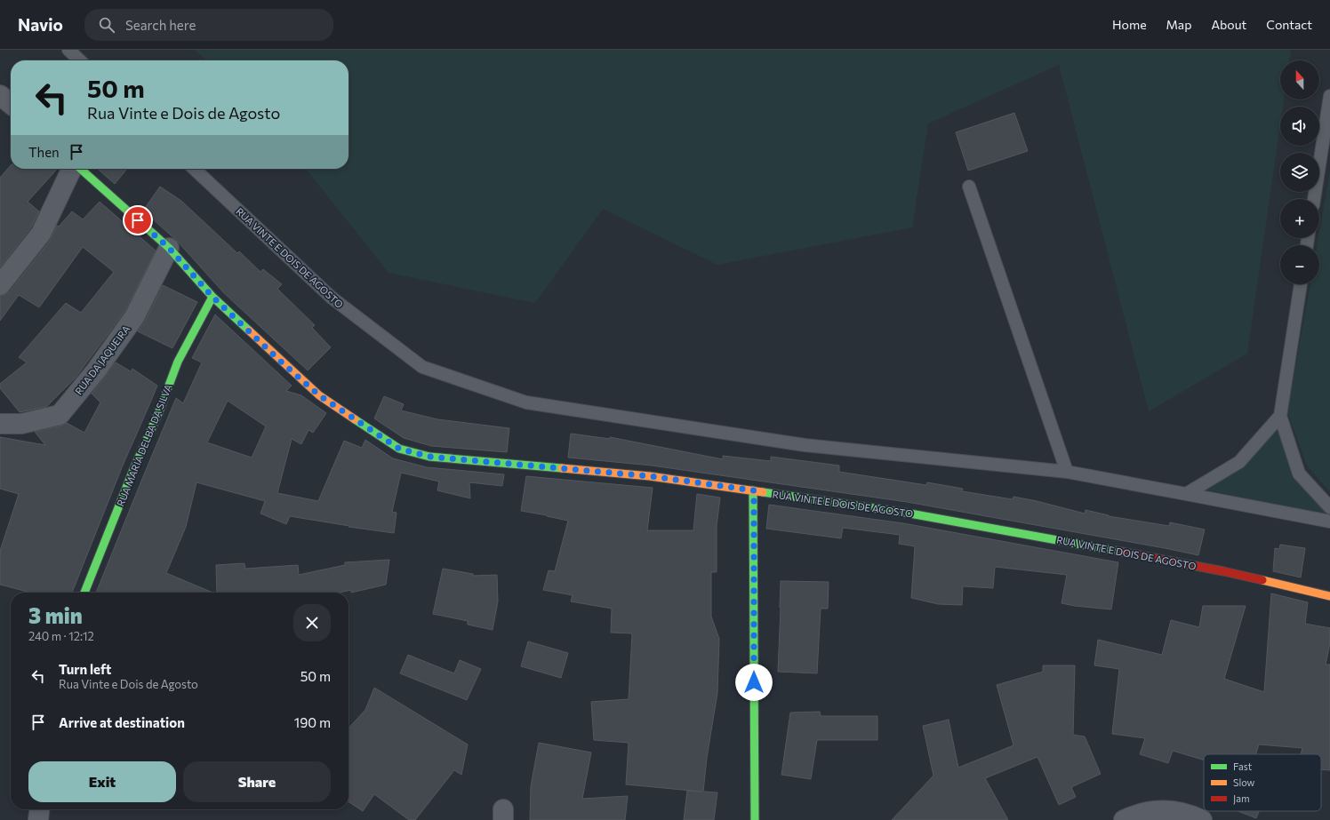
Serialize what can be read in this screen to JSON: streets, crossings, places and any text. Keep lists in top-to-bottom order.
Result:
{
  "streets": {
    "street": ["RUA VINTE E DOIS DE AGOSTO", "RUA DA JAQUEIRA", "RUA MARIA DELBA DA SILVA"]
  },
  "crossings": [
    ["RUA VINTE E DOIS DE AGOSTO", "RUA DA JAQUEIRA"],
    ["RUA VINTE E DOIS DE AGOSTO", "RUA MARIA DELBA DA SILVA"]
  ],
  "legend": ["Fast", "Slow", "Jam"],
  "north": "top",
  "page": {
    "header": "Navio",
    "search": "Search here",
    "nav": [
      "Home",
      "Map",
      "About",
      "Contact"
    ],
    "map_buttons": ["+", "−"],
    "turn": ["50 m", "Rua Vinte e Dois de Agosto"],
    "then": "Then",
    "heading": ["3 min", "240 m · 12:12"],
    "list": [
      {
        "name": "Turn left",
        "note": "Rua Vinte e Dois de Agosto",
        "value": "50 m"
      },
      {
        "name": "Arrive at destination",
        "value": "190 m"
      }
    ],
    "buttons": ["Exit", "Share"]
  }
}
